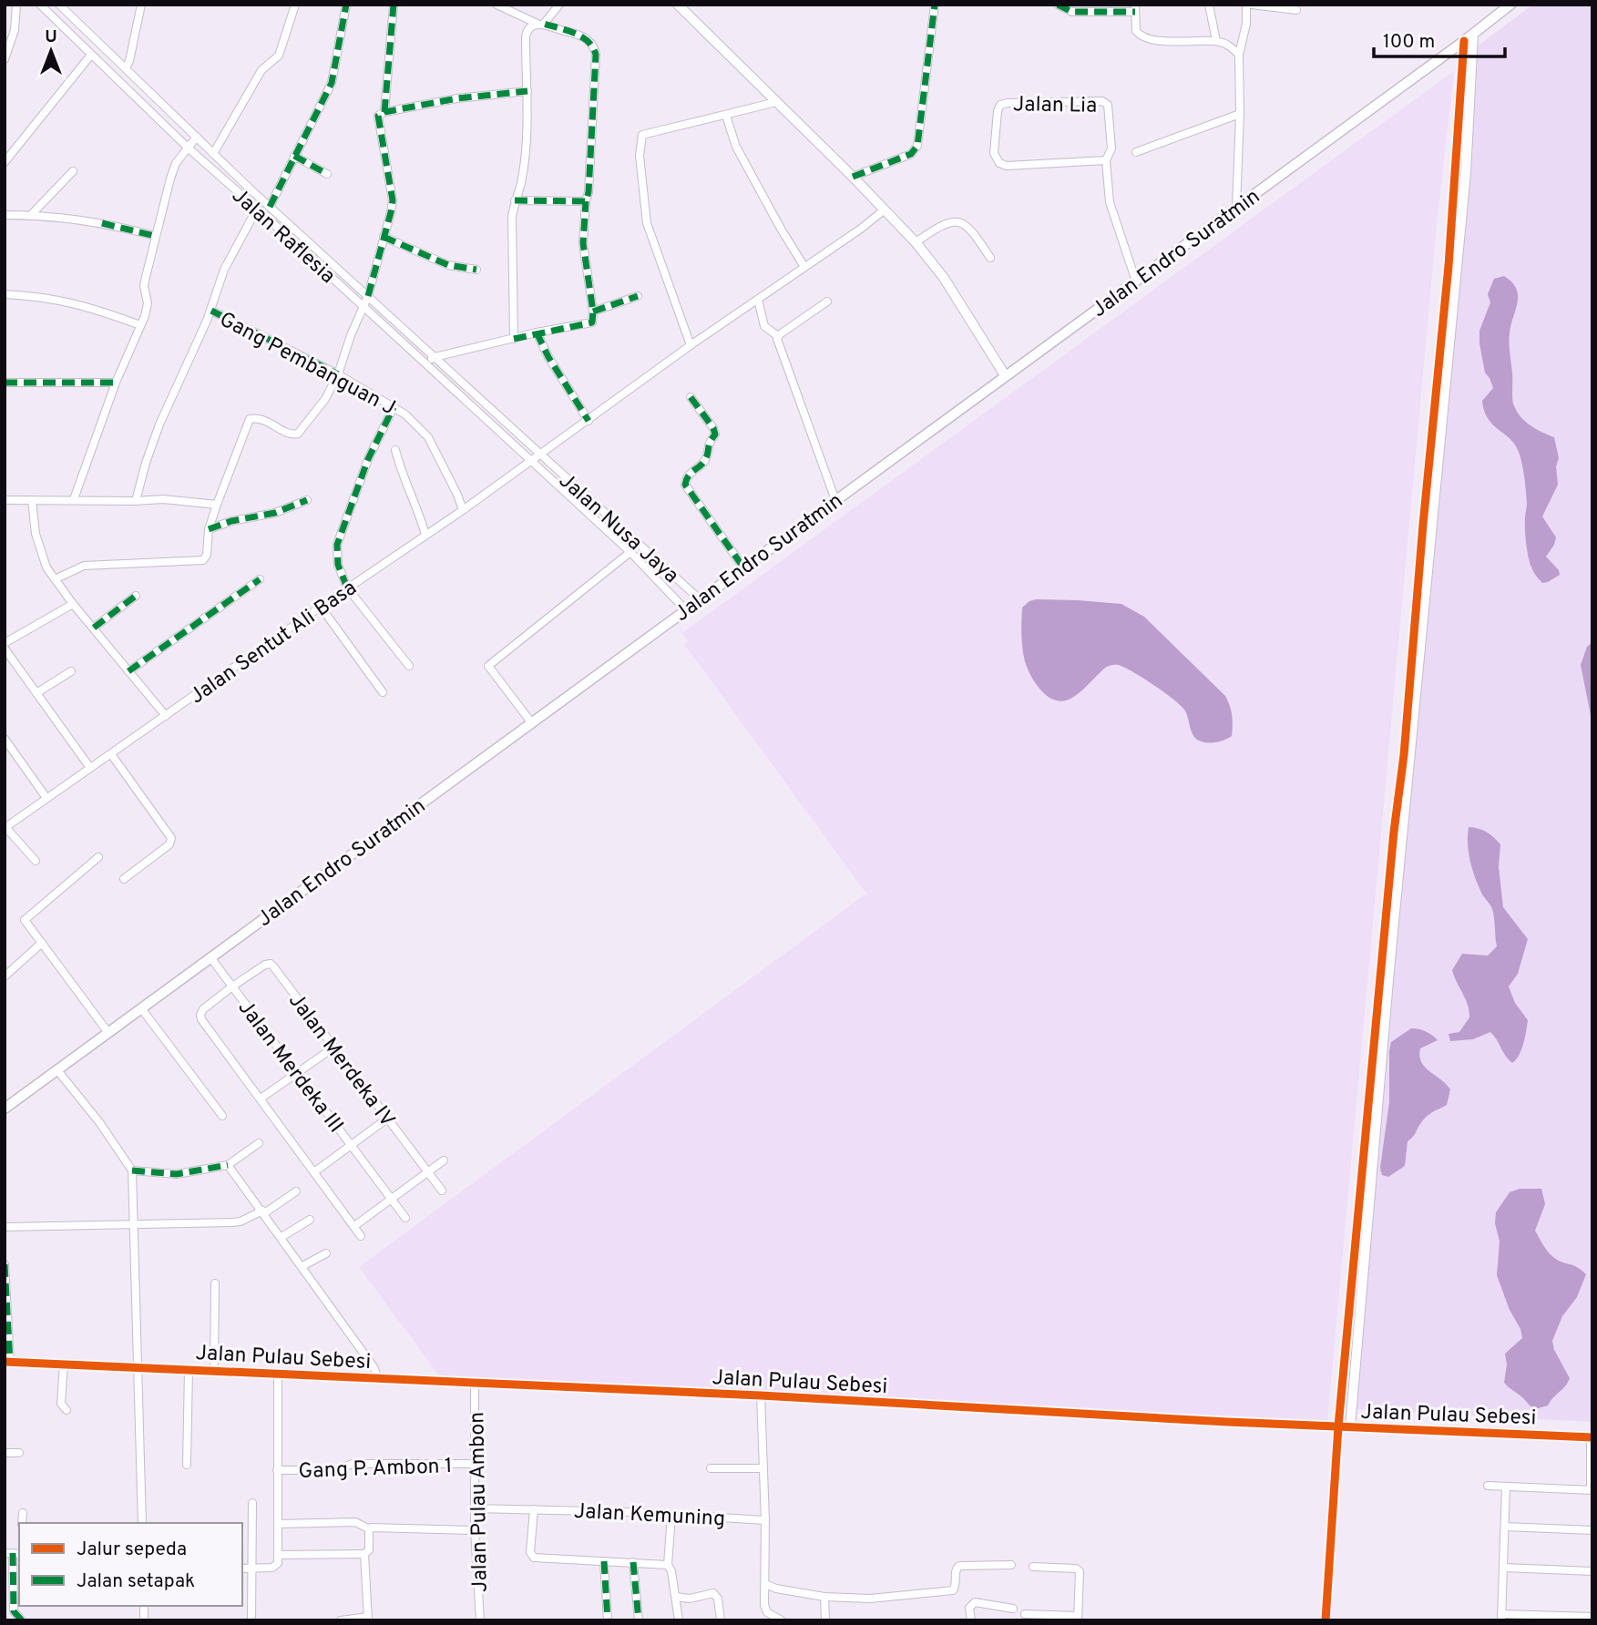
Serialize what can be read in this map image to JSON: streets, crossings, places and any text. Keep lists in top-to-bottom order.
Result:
{
  "streets": {
    "main road": ["Jalan Endro Suratmin"],
    "street": [
      "Jalan Lia",
      "Jalan Raflesia",
      "Gang Pembanguan J",
      "Jalan Nusa Jaya",
      "Jalan Sentut Ali Basa",
      "Jalan Merdeka IV",
      "Jalan Merdeka III",
      "Jalan Pulau Sebesi",
      "Gang P. Ambon 1",
      "Jalan Pulau Ambon",
      "Jalan Kemuning"
    ]
  },
  "crossings": [
    ["Jalan Lia", "Jalan Endro Suratmin"],
    ["Jalan Raflesia", "Jalan Nusa Jaya"],
    ["Jalan Raflesia", "Jalan Sentut Ali Basa"],
    ["Jalan Endro Suratmin", "Jalan Nusa Jaya"],
    ["Jalan Endro Suratmin", "Jalan Merdeka III"],
    ["Gang Pembanguan J", "Jalan Sentut Ali Basa"],
    ["Jalan Nusa Jaya", "Jalan Sentut Ali Basa"],
    ["Jalan Merdeka IV", "Jalan Merdeka III"],
    ["Jalan Pulau Sebesi", "Jalan Pulau Ambon"],
    ["Gang P. Ambon 1", "Jalan Pulau Ambon"],
    ["Jalan Pulau Ambon", "Jalan Kemuning"]
  ],
  "legend": ["Jalur sepeda", "Jalan setapak"],
  "scale_bar": "100 m",
  "north": "top"
}
